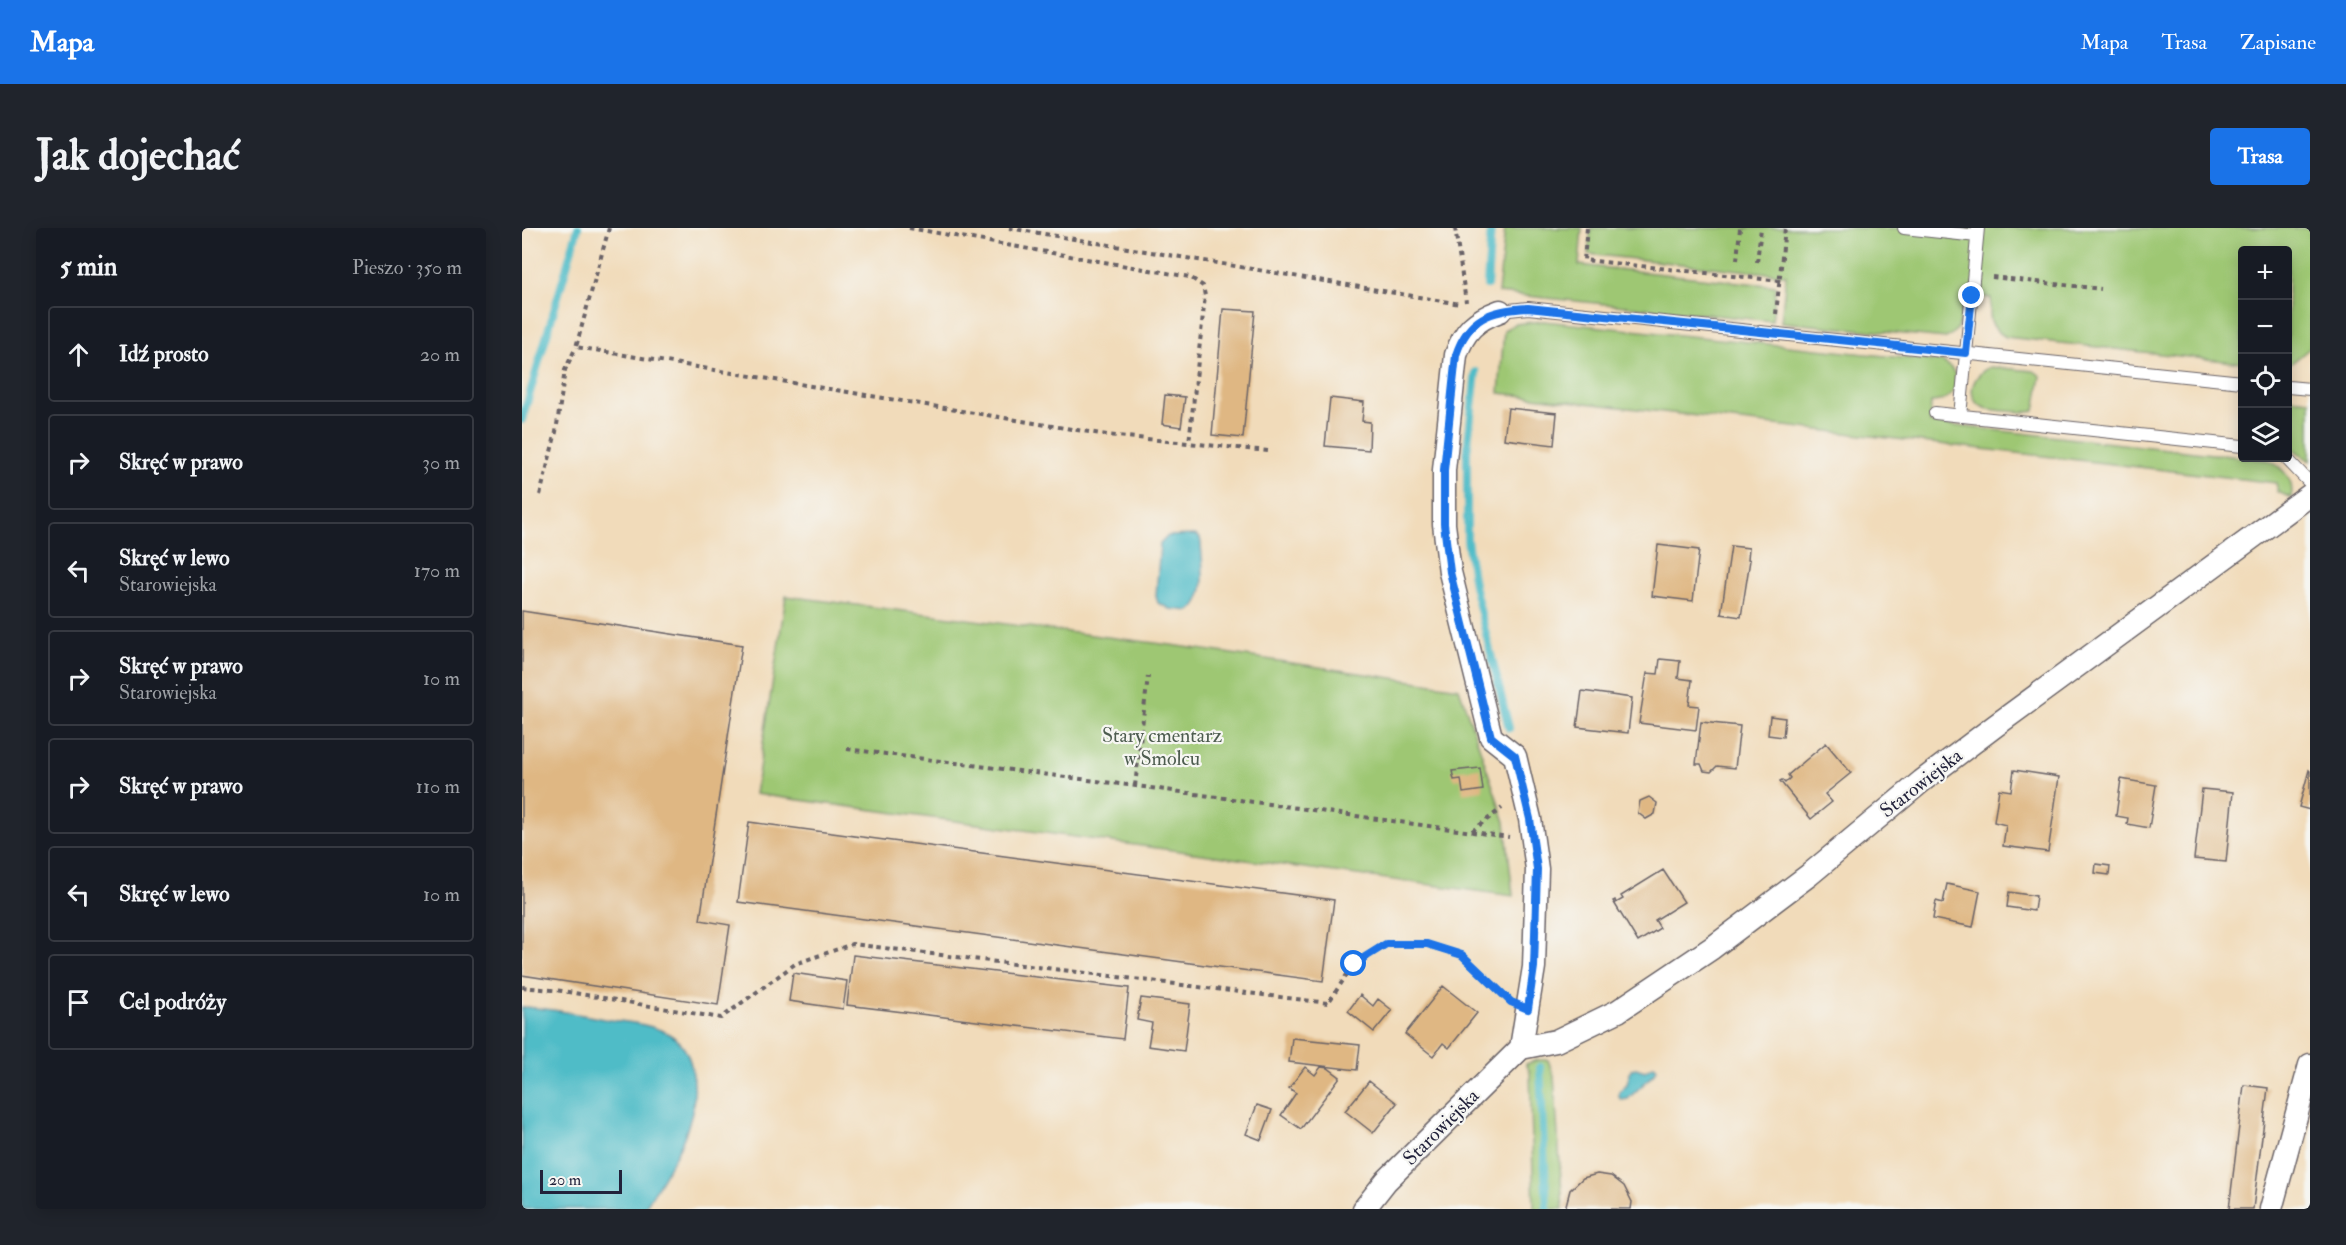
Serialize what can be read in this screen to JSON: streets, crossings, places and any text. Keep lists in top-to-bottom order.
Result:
{
  "streets": {
    "street": ["Starowiejska"]
  },
  "parks": ["Stary cmentarz w Smolcu"],
  "scale_bar": "20 m",
  "page": {
    "header": "Mapa",
    "nav": ["Mapa", "Trasa", "Zapisane"],
    "buttons": "Trasa",
    "title": "Jak dojechać",
    "heading": ["5 min", "Pieszo · 350 m"],
    "map_buttons": ["+", "−"],
    "list": [
      ["Idź prosto", "20 m"],
      ["Skręć w prawo", "30 m"],
      ["Skręć w lewo", "Starowiejska", "170 m"],
      ["Skręć w prawo", "Starowiejska", "10 m"],
      ["Skręć w prawo", "110 m"],
      ["Skręć w lewo", "10 m"],
      "Cel podróży"
    ],
    "scale": "20 m"
  }
}
